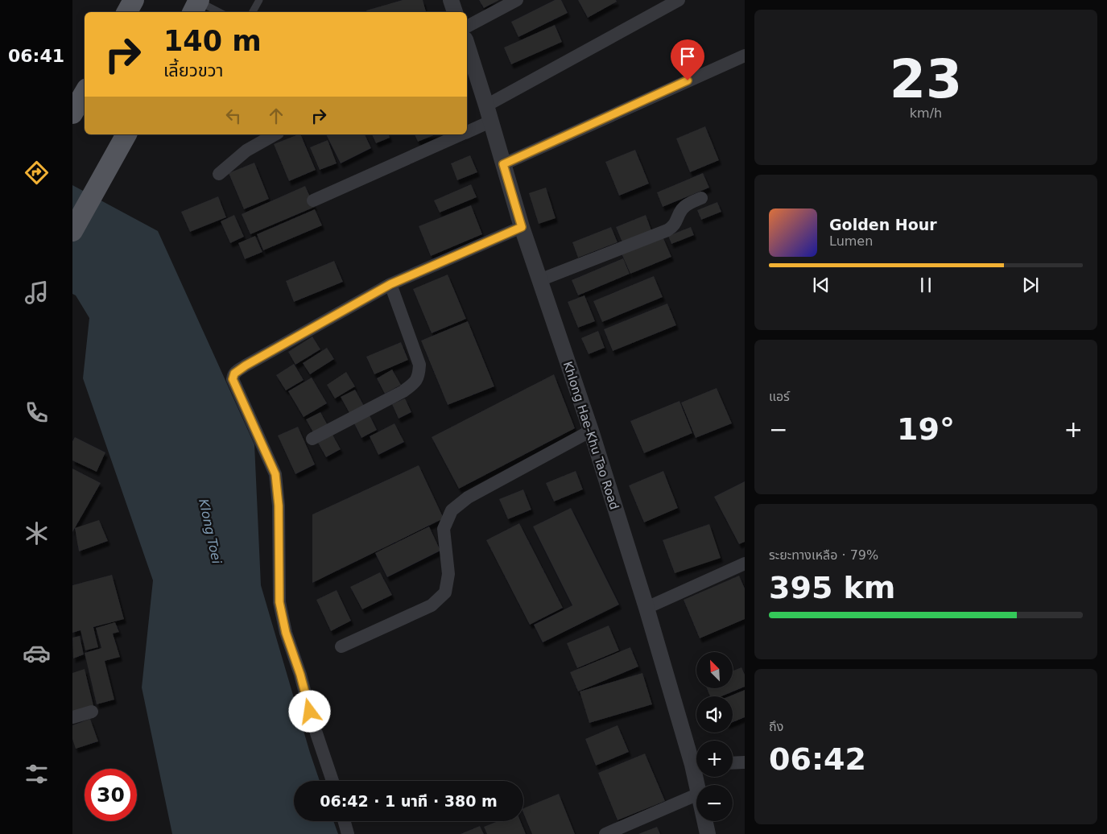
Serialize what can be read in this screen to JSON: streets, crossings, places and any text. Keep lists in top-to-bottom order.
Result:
{
  "streets": {
    "street": ["Khlong Hae-Khu Tao Road"]
  },
  "water": ["Klong Toei"],
  "north": "top left",
  "page": {
    "tabs": "06:41",
    "tile": [
      ["23", "km/h"],
      "แอร์",
      ["ระยะทางเหลือ · 79%", "395 km"],
      ["ถึง", "06:42"]
    ],
    "turn": ["140 m", "เลี้ยวขวา"],
    "song": ["Golden Hour", "Lumen"],
    "heat": ["−", "19°", "+"],
    "map_buttons": ["+", "−"],
    "limit": "30",
    "trip": "06:42 · 1 นาที · 380 m"
  }
}
